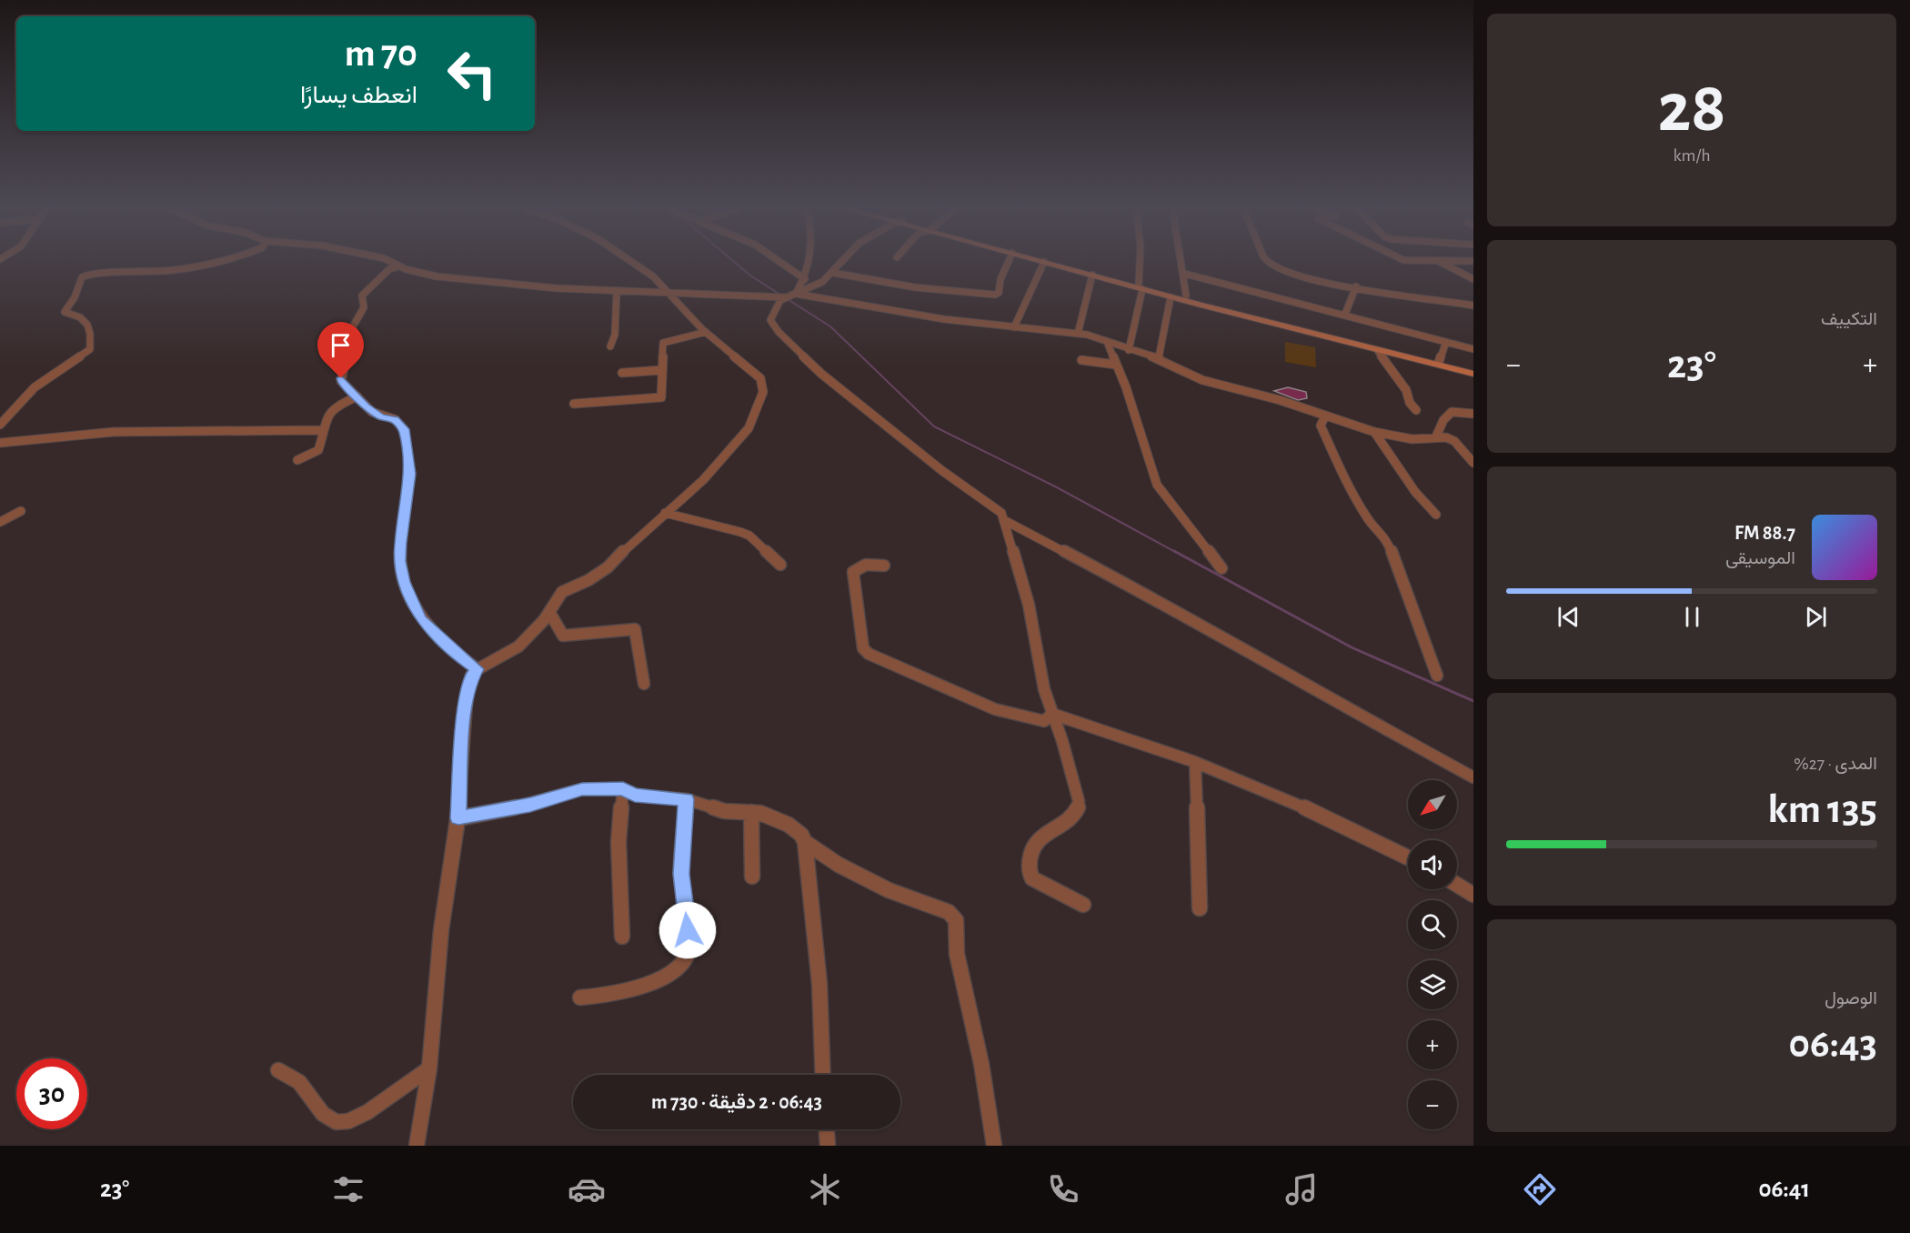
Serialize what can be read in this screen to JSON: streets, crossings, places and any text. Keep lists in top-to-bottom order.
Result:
{
  "north": "bottom left",
  "page": {
    "tile": [
      ["28", "km/h"],
      "التكييف",
      ["المدى · 27%", "135 km"],
      ["الوصول", "06:43"]
    ],
    "turn": ["70 m", "انعطف يسارًا"],
    "heat": ["−", "23°", "+"],
    "song": ["88.7 FM", "الموسيقى"],
    "map_buttons": ["+", "−"],
    "limit": "30",
    "trip": "06:43 · 2 دقيقة · 730 m",
    "tabs": ["06:41", "23°"]
  }
}
